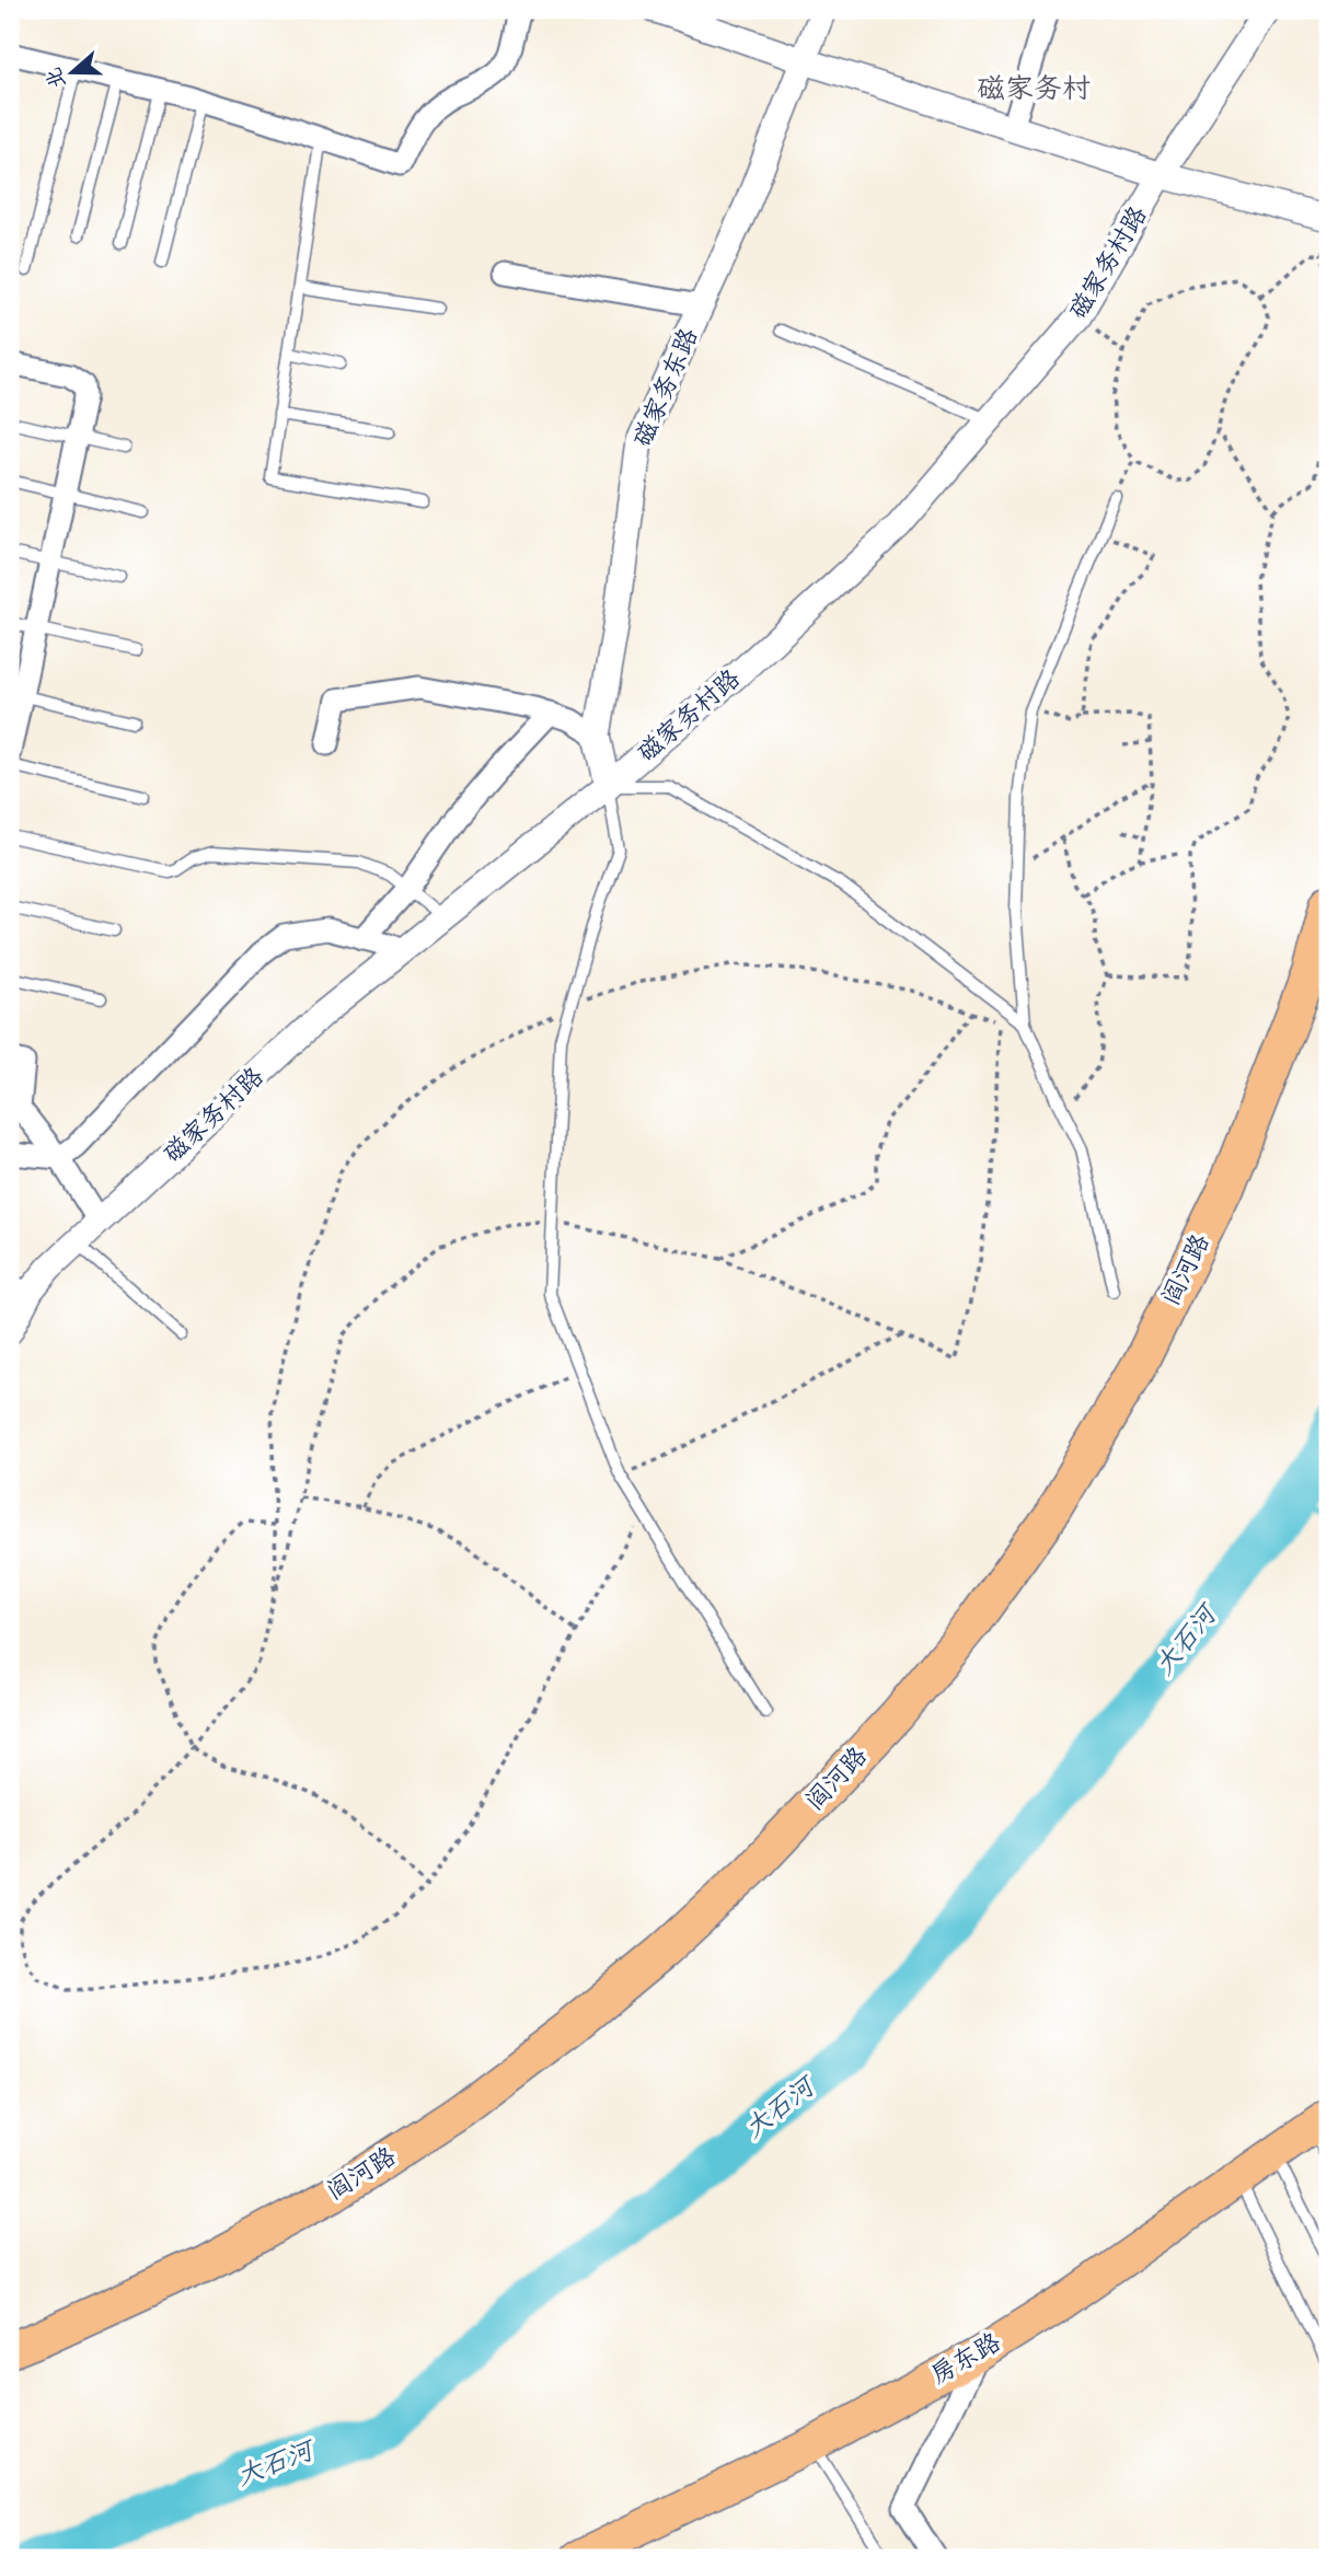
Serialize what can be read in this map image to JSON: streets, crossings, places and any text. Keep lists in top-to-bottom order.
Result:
{
  "streets": {
    "highway": ["阎河路"],
    "main road": ["房东路"],
    "street": ["磁家务村路", "磁家务东路"]
  },
  "crossings": [
    ["磁家务村路", "磁家务东路"]
  ],
  "districts": ["磁家务村"],
  "water": ["大石河"],
  "north": "left"
}
